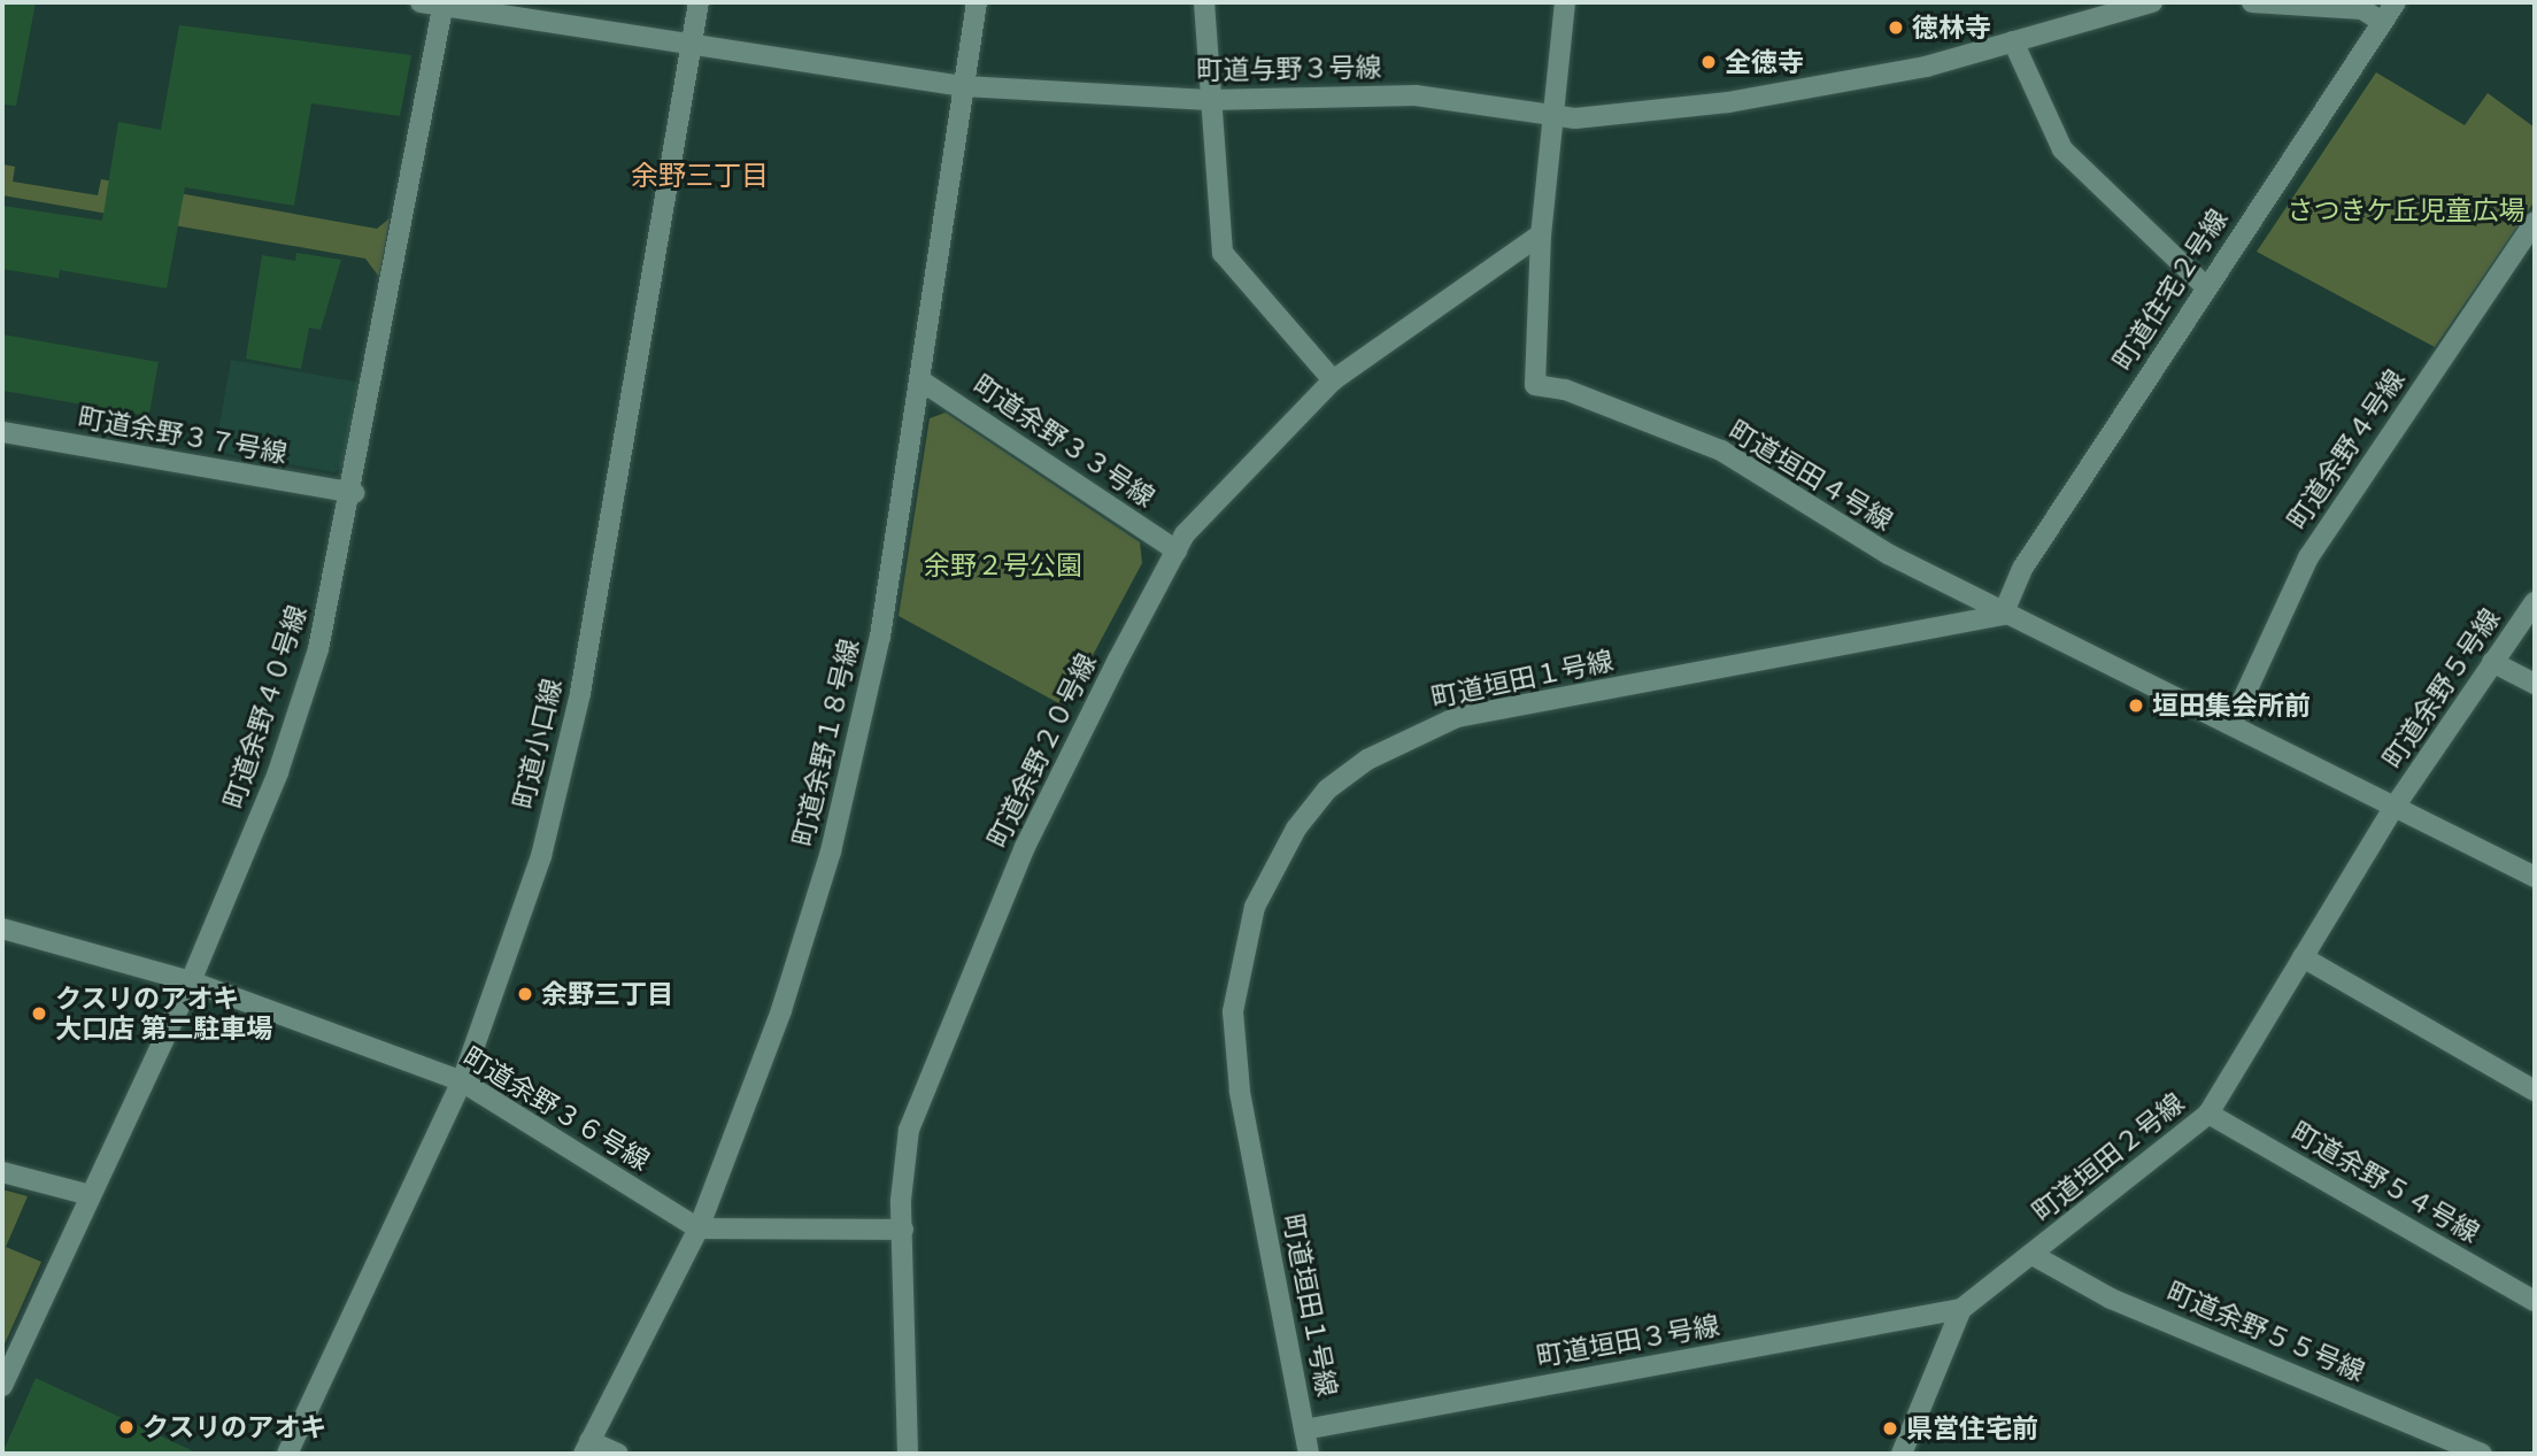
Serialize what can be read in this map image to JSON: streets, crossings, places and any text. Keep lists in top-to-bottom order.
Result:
{
  "streets": {
    "street": [
      "町道与野３号線",
      "町道住宅２号線",
      "町道余野３７号線",
      "町道余野３３号線",
      "町道余野４号線",
      "町道垣田４号線",
      "町道垣田１号線",
      "町道余野５号線",
      "町道余野４０号線",
      "町道余野１８号線",
      "町道小口線",
      "町道余野２０号線",
      "町道余野３６号線",
      "町道垣田２号線",
      "町道余野５４号線",
      "町道余野５５号線",
      "町道垣田３号線"
    ]
  },
  "crossings": [
    ["町道与野３号線", "町道垣田４号線"],
    ["町道与野３号線", "町道余野４０号線"],
    ["町道与野３号線", "町道余野１８号線"],
    ["町道与野３号線", "町道小口線"],
    ["町道住宅２号線", "町道垣田４号線"],
    ["町道住宅２号線", "町道垣田１号線"],
    ["町道余野３７号線", "町道余野４０号線"],
    ["町道余野３３号線", "町道余野１８号線"],
    ["町道余野３３号線", "町道余野２０号線"],
    ["町道余野４号線", "町道垣田４号線"],
    ["町道垣田４号線", "町道垣田１号線"],
    ["町道垣田４号線", "町道余野５号線"],
    ["町道垣田４号線", "町道余野２０号線"],
    ["町道垣田４号線", "町道垣田２号線"],
    ["町道垣田１号線", "町道垣田３号線"],
    ["町道余野５号線", "町道垣田２号線"],
    ["町道余野４０号線", "町道余野３６号線"],
    ["町道余野１８号線", "町道余野３６号線"],
    ["町道小口線", "町道余野３６号線"],
    ["町道垣田２号線", "町道余野５４号線"],
    ["町道垣田２号線", "町道余野５５号線"],
    ["町道垣田２号線", "町道垣田３号線"]
  ],
  "districts": ["余野三丁目"],
  "parks": ["さつきケ丘児童広場", "余野２号公園"],
  "places": [
    "徳林寺",
    "全徳寺",
    "垣田集会所前",
    "余野三丁目",
    "クスリのアオキ 大口店 第二駐車場",
    "クスリのアオキ",
    "県営住宅前"
  ]
}
